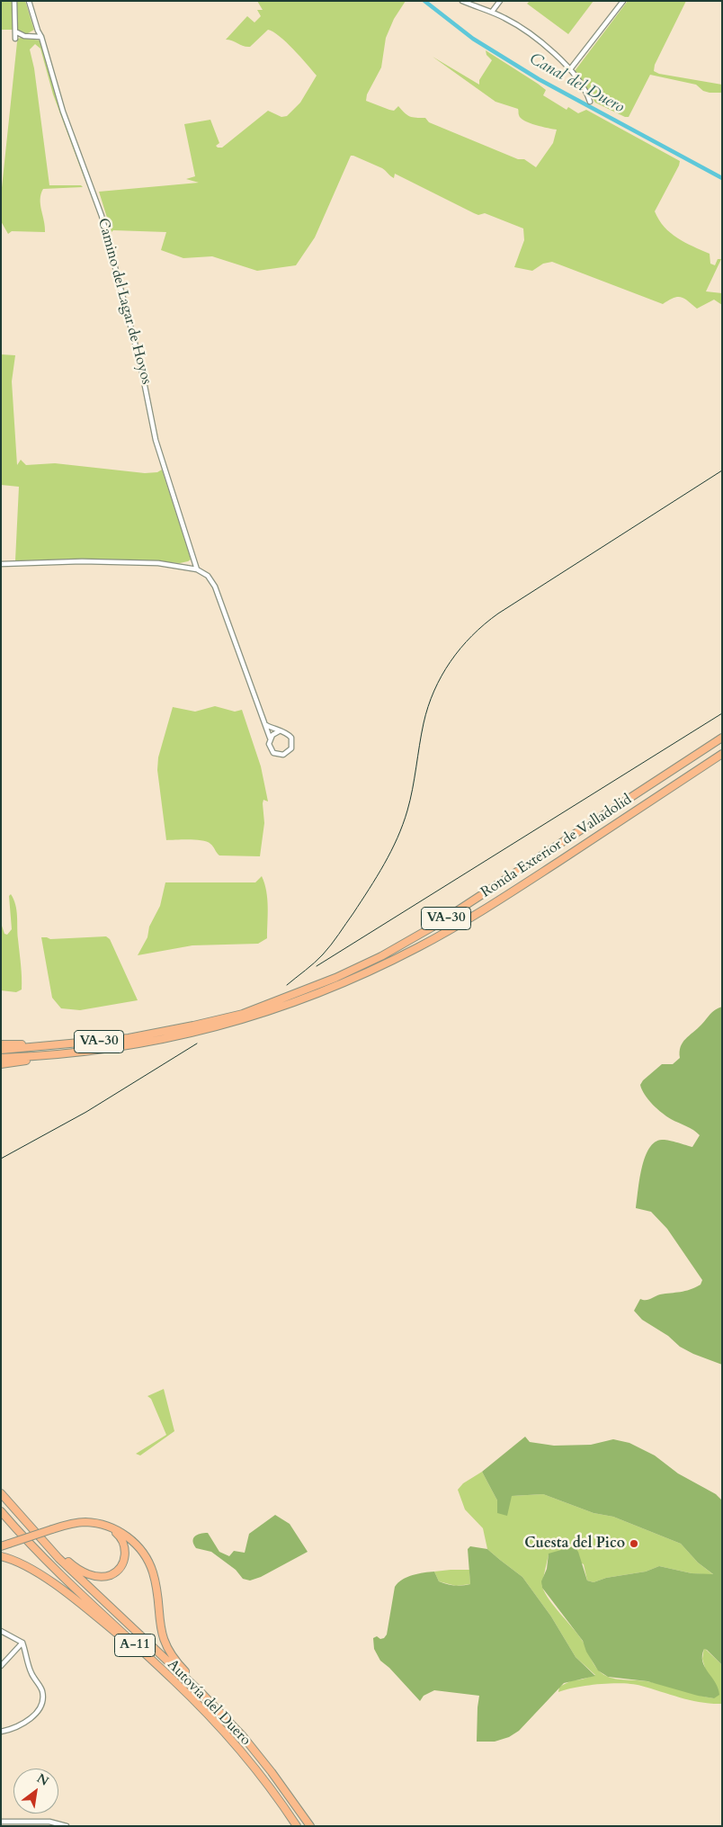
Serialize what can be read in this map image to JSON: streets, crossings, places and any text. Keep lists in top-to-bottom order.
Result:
{
  "streets": {
    "highway": [
      "Ronda Exterior de Valladolid",
      "VA-30",
      "A-11",
      "Autovía del Duero"
    ],
    "street": ["Camino del Lagar de Hoyos"]
  },
  "water": ["Canal del Duero"],
  "places": ["Cuesta del Pico"],
  "north": "top right"
}
